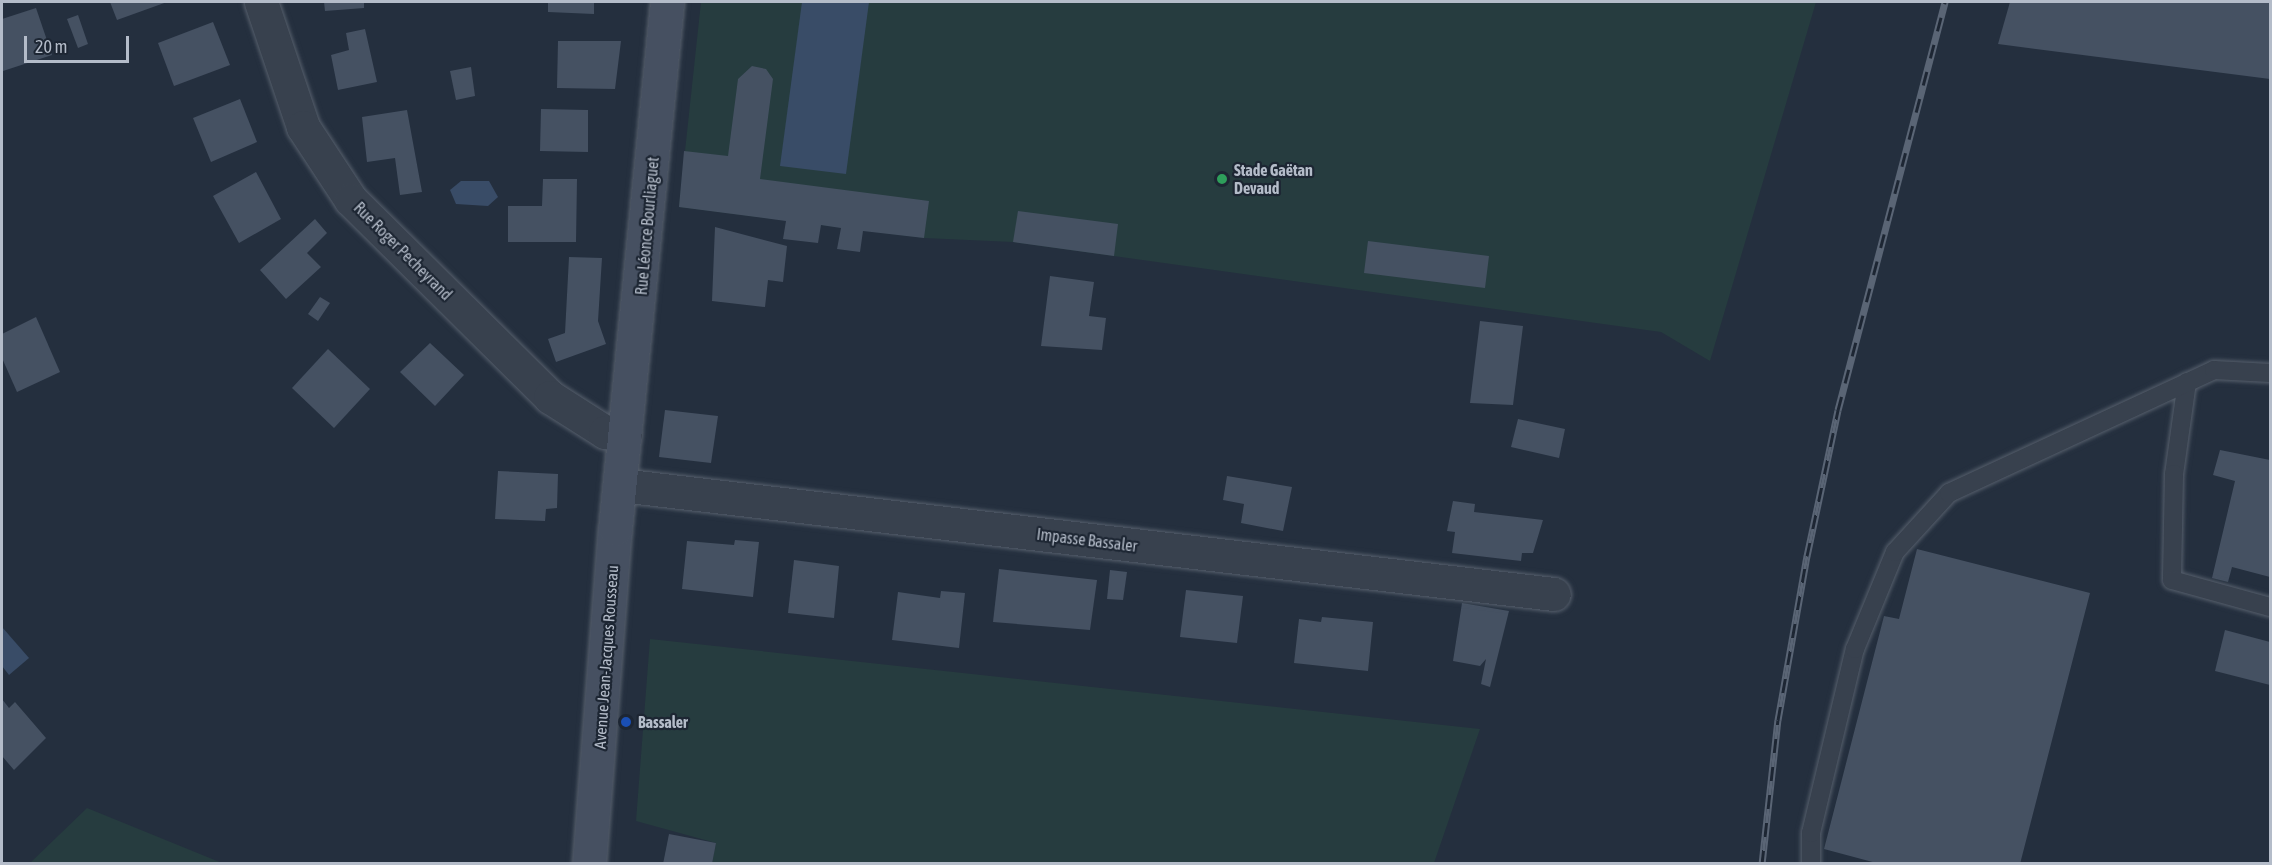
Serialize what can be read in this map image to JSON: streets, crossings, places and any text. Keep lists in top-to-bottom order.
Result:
{
  "streets": {
    "main road": ["Rue Léonce Bourliaguet", "Avenue Jean-Jacques Rousseau"],
    "street": ["Rue Roger Pecheyrand", "Impasse Bassaler"]
  },
  "crossings": [
    ["Rue Léonce Bourliaguet", "Rue Roger Pecheyrand"],
    ["Rue Léonce Bourliaguet", "Avenue Jean-Jacques Rousseau"],
    ["Rue Roger Pecheyrand", "Avenue Jean-Jacques Rousseau"],
    ["Impasse Bassaler", "Avenue Jean-Jacques Rousseau"]
  ],
  "places": ["Stade Gaëtan Devaud", "Bassaler"],
  "scale_bar": "20 m"
}
